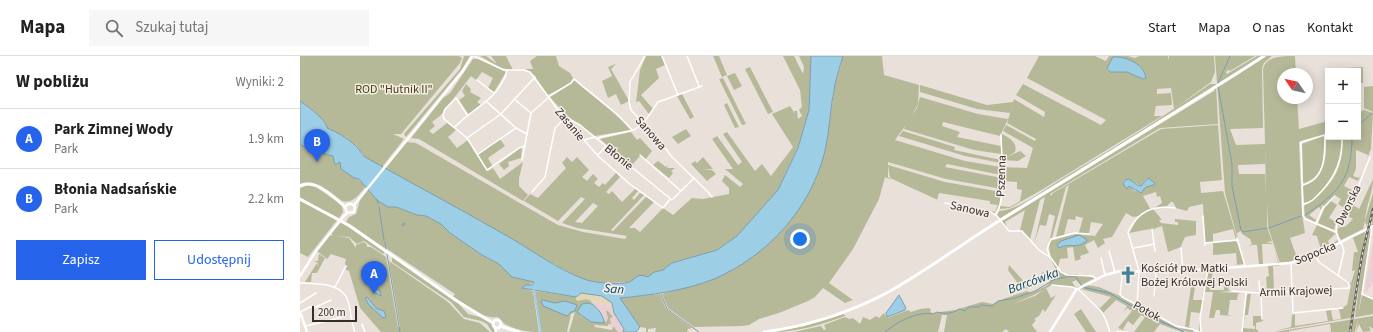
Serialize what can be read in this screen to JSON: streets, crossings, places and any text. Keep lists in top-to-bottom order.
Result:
{
  "streets": {
    "street": [
      "Zasanie",
      "Sanowa",
      "Błonie",
      "Pszenna",
      "Dworska",
      "Sopocka",
      "Armii Krajowej",
      "Potok"
    ]
  },
  "crossings": [
    ["Zasanie", "Błonie"],
    ["Sanowa", "Pszenna"],
    ["Sanowa", "Sopocka"],
    ["Dworska", "Sopocka"],
    ["Dworska", "Armii Krajowej"],
    ["Sopocka", "Potok"]
  ],
  "water": ["Barcówka", "San"],
  "parks": ["ROD \"Hutnik II\""],
  "places": {
    "church": ["Kościół pw. Matki Bożej Królowej Polski"]
  },
  "scale_bar": "200 m",
  "north": "top left",
  "page": {
    "header": "Mapa",
    "search": "Szukaj tutaj",
    "nav": [
      "Start",
      "Mapa",
      "O nas",
      "Kontakt"
    ],
    "heading": ["W pobliżu", "Wyniki: 2"],
    "map_buttons": ["+", "−"],
    "list": [
      {
        "mark": "A",
        "name": "Park Zimnej Wody",
        "note": "Park",
        "value": "1.9 km"
      },
      {
        "mark": "B",
        "name": "Błonia Nadsańskie",
        "note": "Park",
        "value": "2.2 km"
      }
    ],
    "pins": ["B", "A"],
    "buttons": ["Zapisz", "Udostępnij"],
    "scale": "200 m"
  }
}
